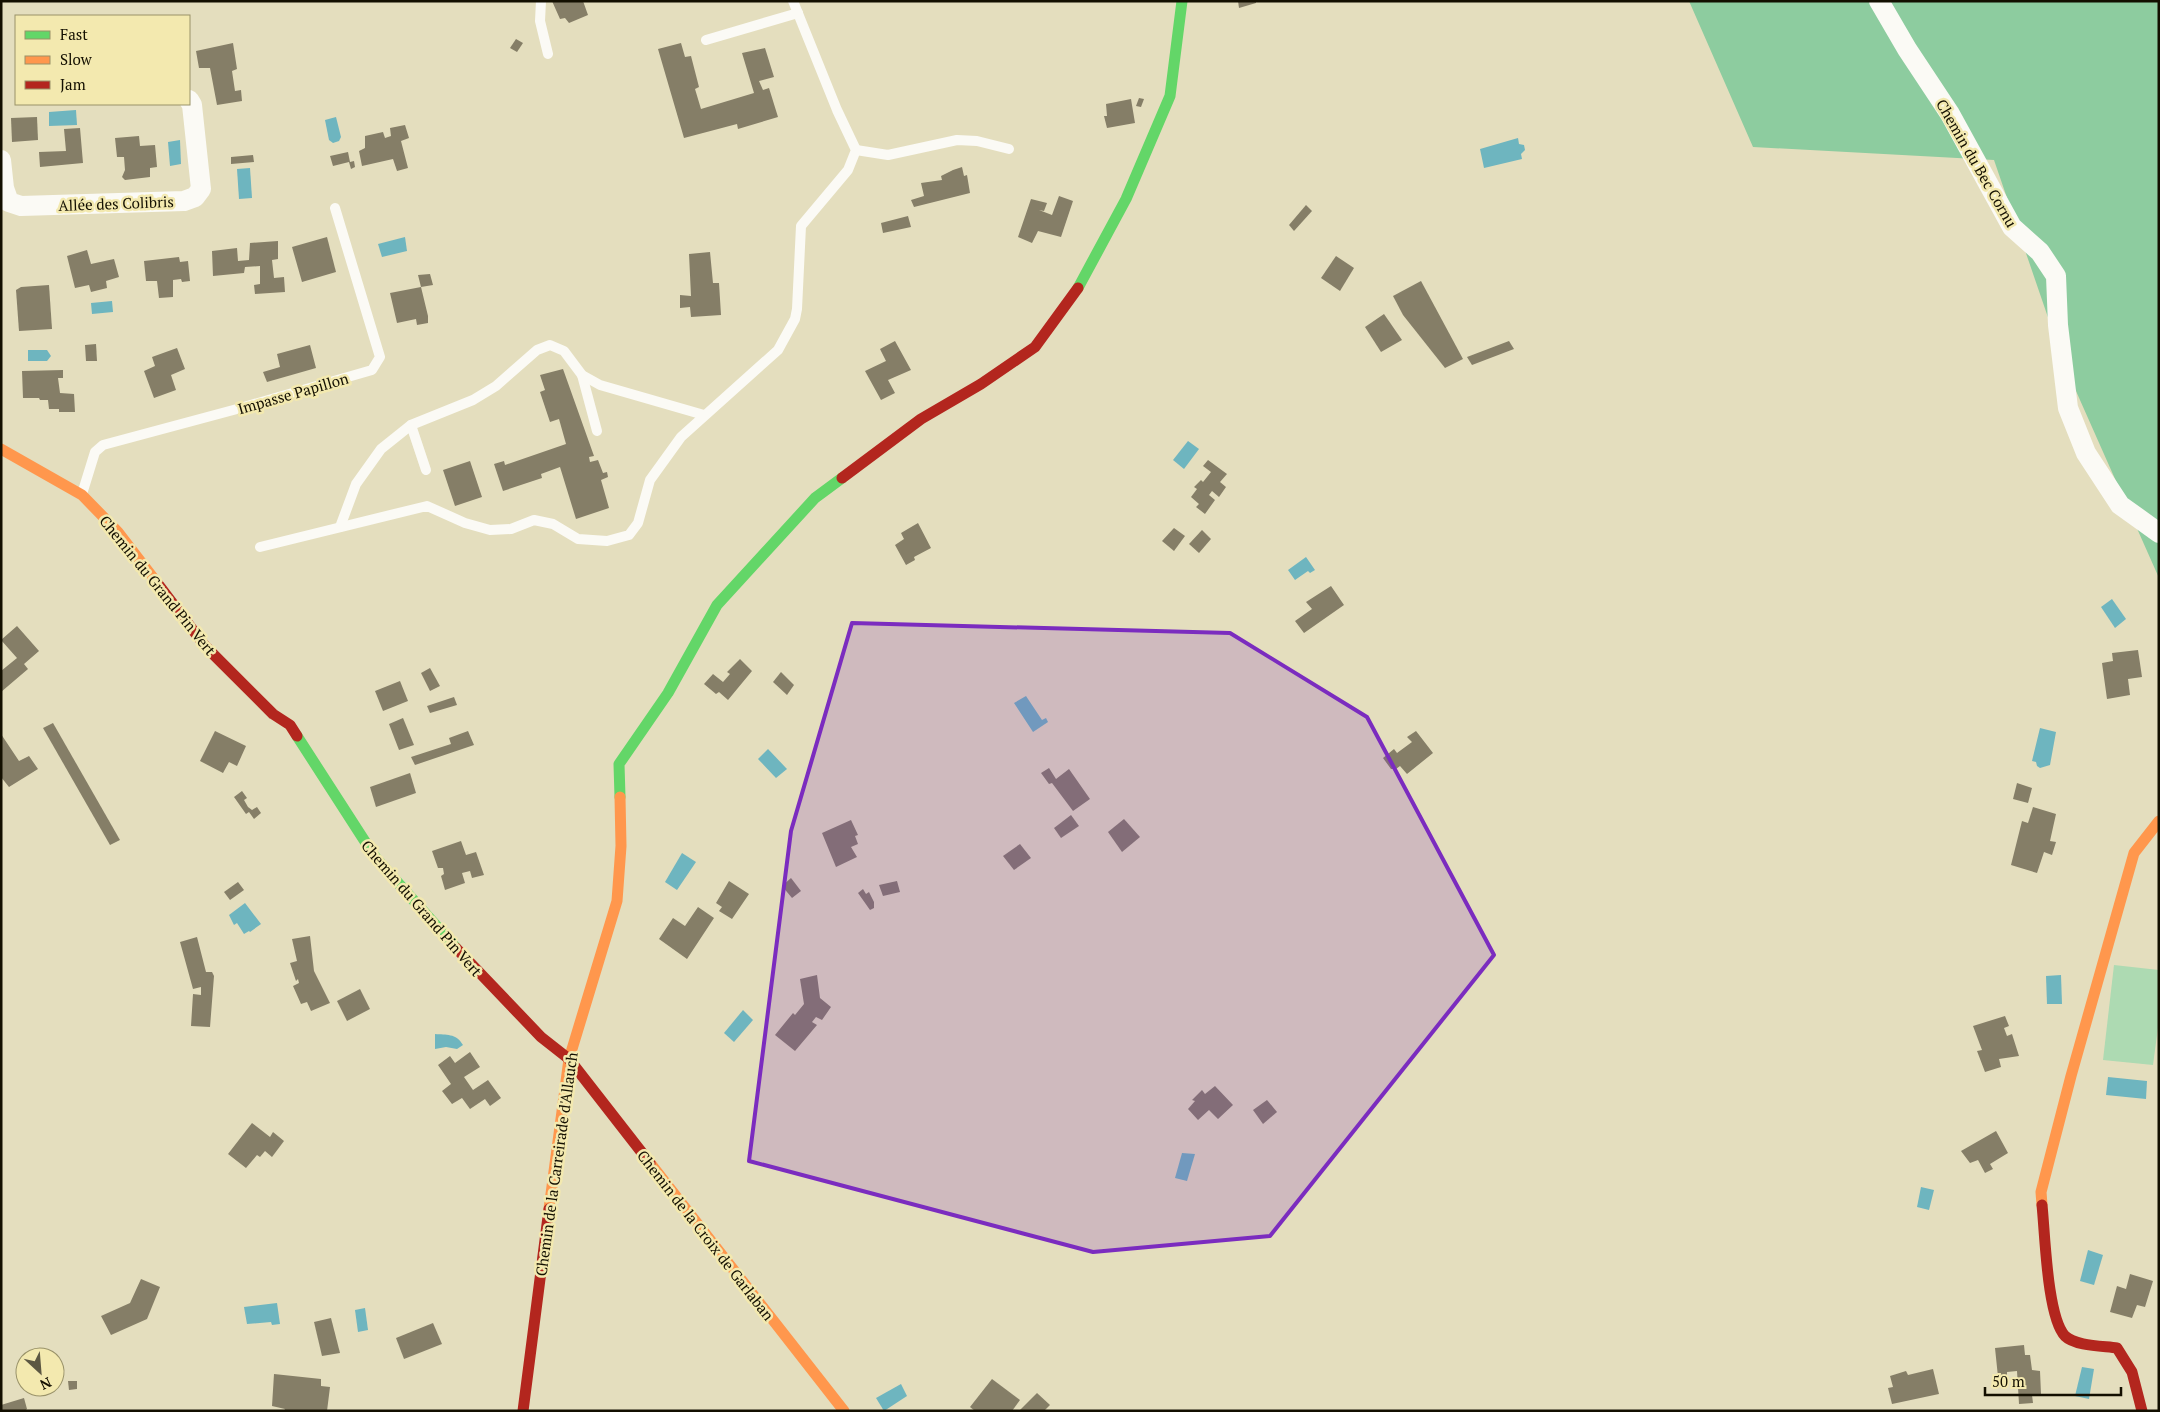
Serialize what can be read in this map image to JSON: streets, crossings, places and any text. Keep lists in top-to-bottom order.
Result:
{
  "streets": {
    "street": [
      "Chemin du Bec Cornu",
      "Allée des Colibris",
      "Chemin du Grand Pin Vert",
      "Chemin de la Carreirade d'Allauch",
      "Chemin de la Croix de Garlaban"
    ],
    "lane": ["Impasse Papillon"]
  },
  "crossings": [
    ["Impasse Papillon", "Chemin du Grand Pin Vert"],
    ["Chemin du Grand Pin Vert", "Chemin de la Carreirade d'Allauch"],
    ["Chemin du Grand Pin Vert", "Chemin de la Croix de Garlaban"],
    ["Chemin de la Carreirade d'Allauch", "Chemin de la Croix de Garlaban"]
  ],
  "legend": ["Fast", "Slow", "Jam"],
  "scale_bar": "50 m",
  "north": "bottom right"
}
